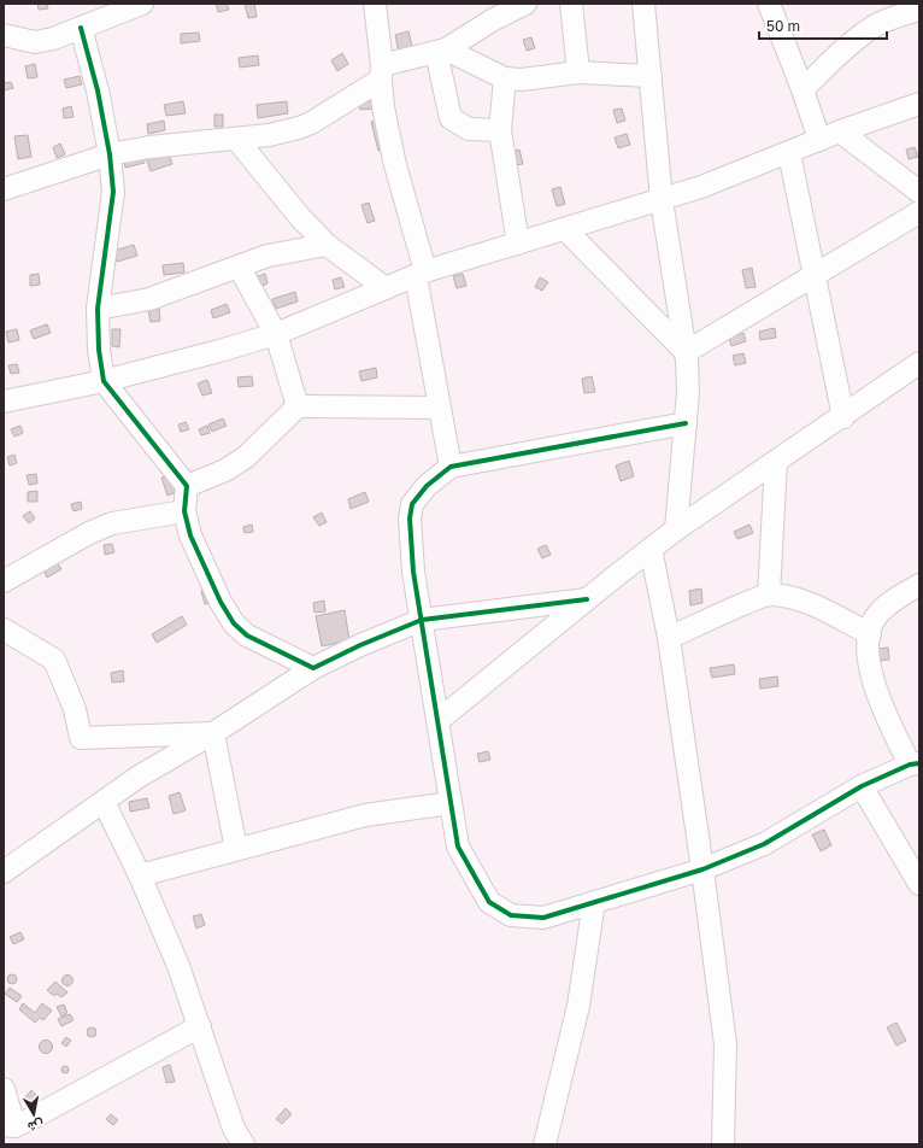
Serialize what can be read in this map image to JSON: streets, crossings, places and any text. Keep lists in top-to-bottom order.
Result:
{
  "scale_bar": "50 m",
  "north": "bottom"
}
